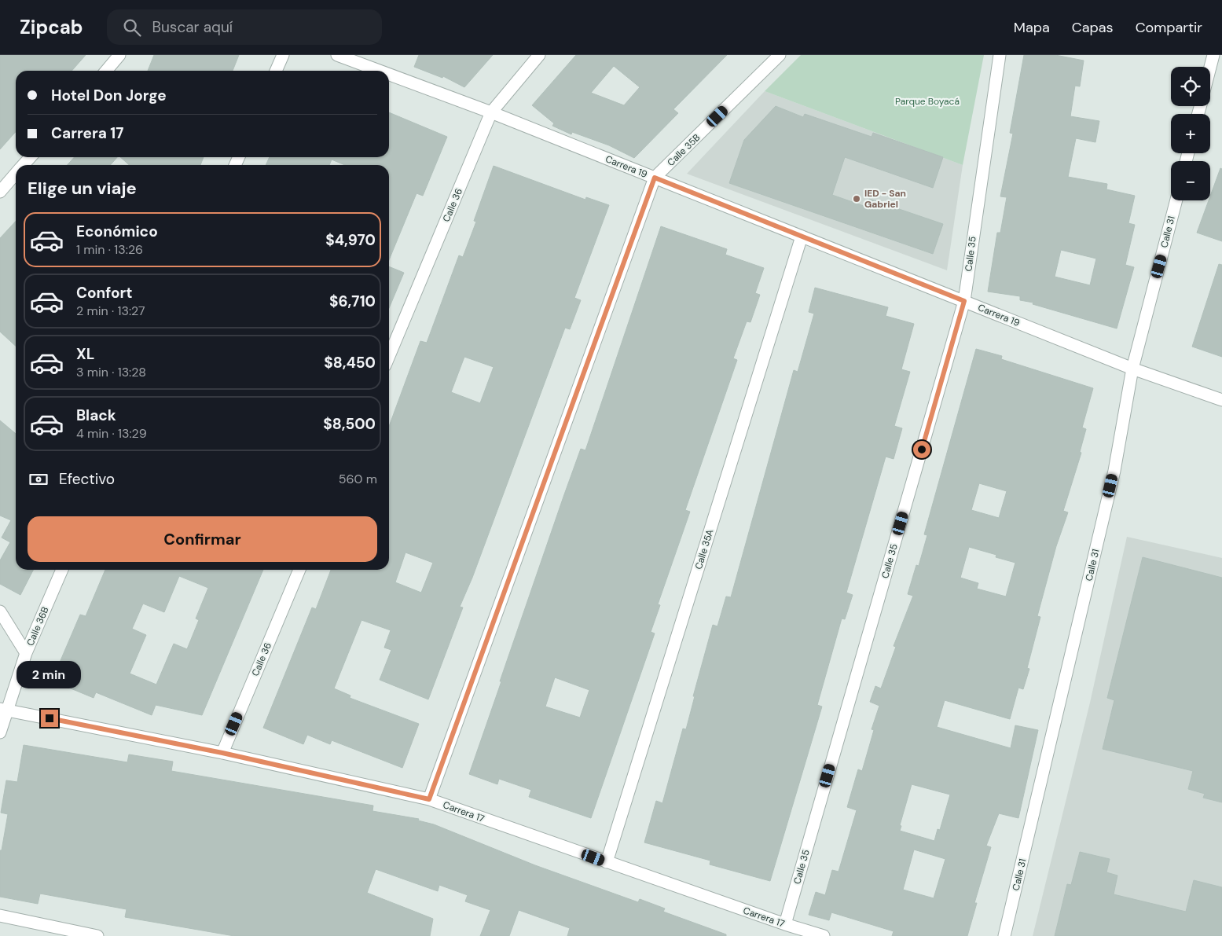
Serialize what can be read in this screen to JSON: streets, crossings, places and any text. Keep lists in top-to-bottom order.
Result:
{
  "streets": {
    "street": [
      "Calle 35B",
      "Carrera 19",
      "Calle 36",
      "Calle 31",
      "Calle 35",
      "Calle 35A",
      "Calle 36B",
      "Carrera 17"
    ]
  },
  "crossings": [
    ["Calle 35B", "Carrera 19"],
    ["Calle 35B", "Carrera 17"],
    ["Carrera 19", "Calle 36"],
    ["Carrera 19", "Calle 31"],
    ["Carrera 19", "Calle 35"],
    ["Carrera 19", "Calle 35A"],
    ["Calle 36", "Carrera 17"],
    ["Calle 35", "Carrera 17"],
    ["Calle 35A", "Carrera 17"],
    ["Calle 36B", "Carrera 17"]
  ],
  "parks": ["Parque Boyacá"],
  "places": ["IED - San Gabriel"],
  "page": {
    "header": "Zipcab",
    "search": "Buscar aquí",
    "nav": ["Mapa", "Capas", "Compartir"],
    "map_buttons": ["+", "−"],
    "banner": ["Hotel Don Jorge", "Carrera 17"],
    "heading": "Elige un viaje",
    "list": [
      {
        "name": "Económico",
        "note": "1 min · 13:26",
        "value": "$4,970"
      },
      {
        "name": "Confort",
        "note": "2 min · 13:27",
        "value": "$6,710"
      },
      {
        "name": "XL",
        "note": "3 min · 13:28",
        "value": "$8,450"
      },
      {
        "name": "Black",
        "note": "4 min · 13:29",
        "value": "$8,500"
      }
    ],
    "pay": ["Efectivo", "560 m"],
    "buttons": "Confirmar",
    "bubble": "2 min"
  }
}
